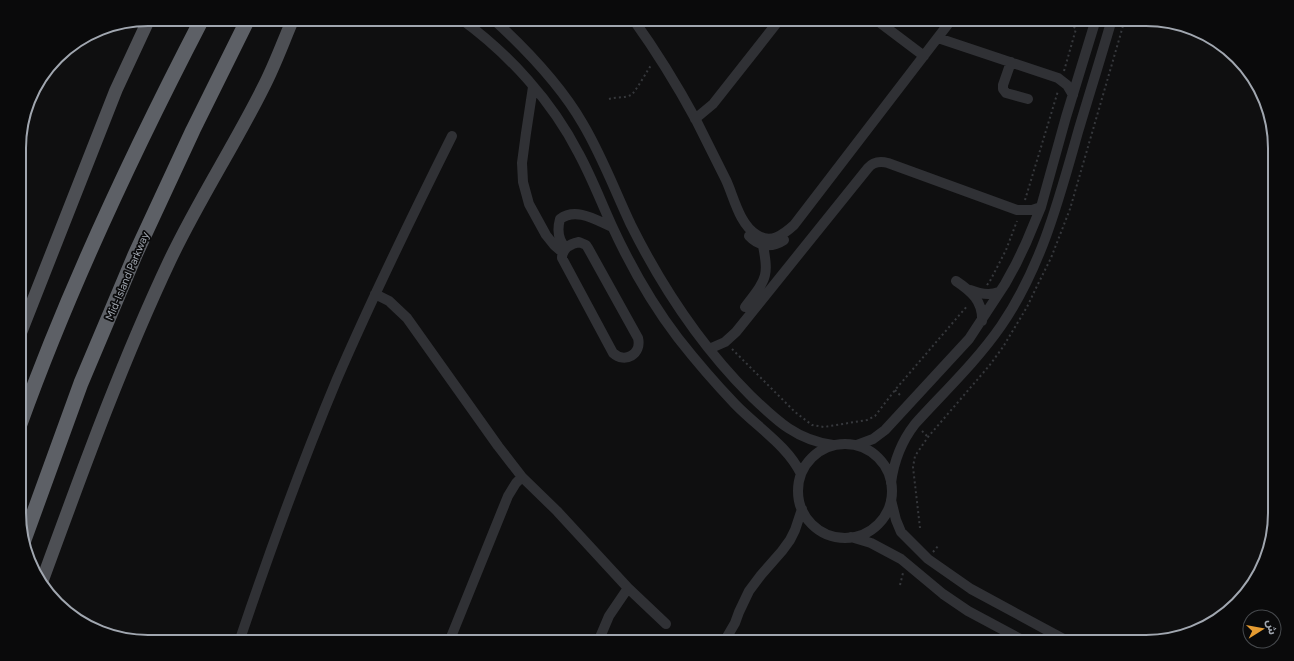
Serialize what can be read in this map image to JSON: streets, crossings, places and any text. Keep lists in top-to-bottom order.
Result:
{
  "streets": {
    "highway": ["Mid-Island Parkway"]
  },
  "north": "right"
}
